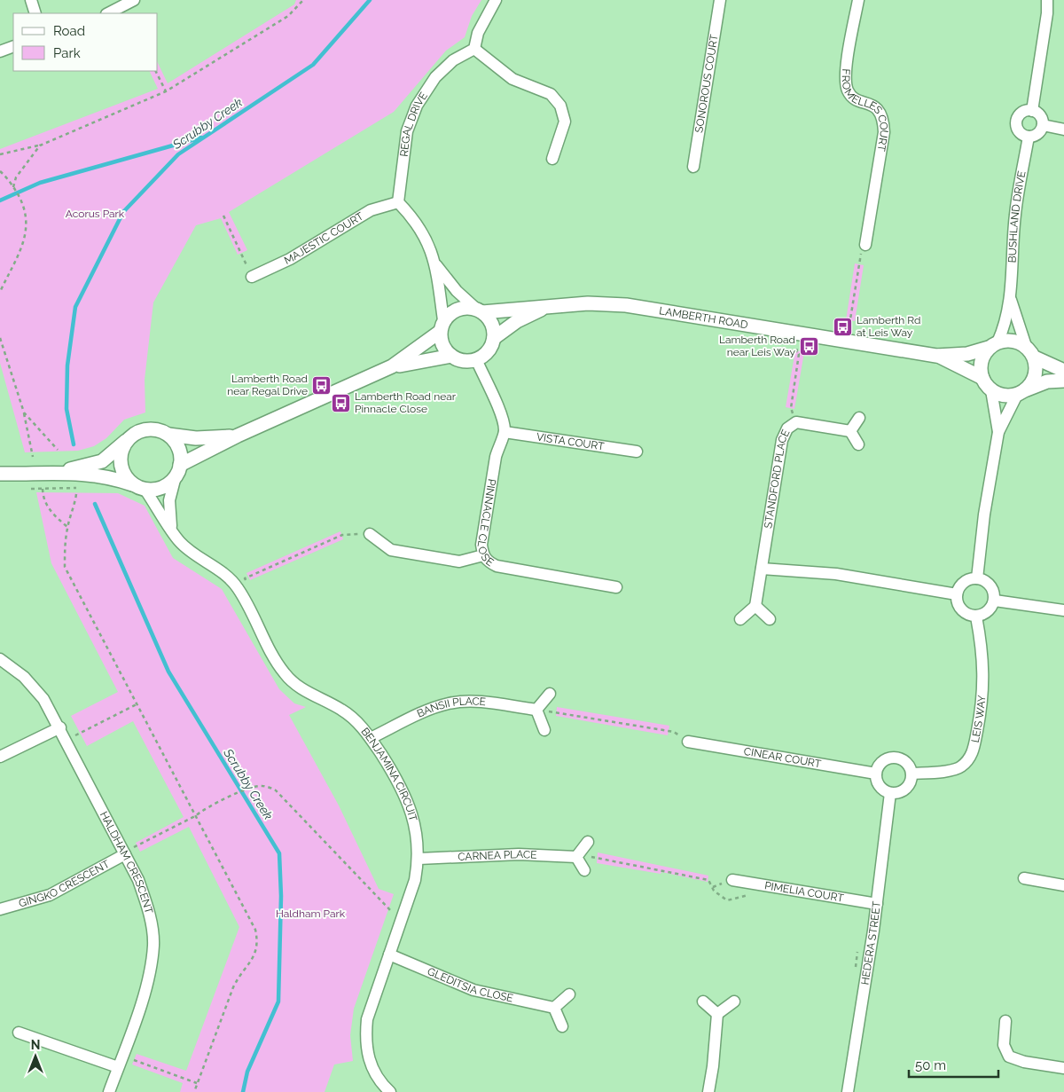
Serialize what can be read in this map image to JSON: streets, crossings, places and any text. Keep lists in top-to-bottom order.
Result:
{
  "streets": {
    "street": [
      "SONOROUS COURT",
      "FROMELLES COURT",
      "REGAL DRIVE",
      "BUSHLAND DRIVE",
      "MAJESTIC COURT",
      "LAMBERTH ROAD",
      "VISTA COURT",
      "STANDFORD PLACE",
      "PINNACLE CLOSE",
      "BANSII PLACE",
      "LEIS WAY",
      "CINEAR COURT",
      "BENJAMINA CIRCUIT",
      "CARNEA PLACE",
      "HALDHAM CRESCENT",
      "GINGKO CRESCENT",
      "PIMELIA COURT",
      "HEDERA STREET",
      "GLEDITSIA CLOSE"
    ]
  },
  "crossings": [
    ["REGAL DRIVE", "MAJESTIC COURT"],
    ["BUSHLAND DRIVE", "LAMBERTH ROAD"],
    ["LAMBERTH ROAD", "BENJAMINA CIRCUIT"],
    ["VISTA COURT", "PINNACLE CLOSE"],
    ["BANSII PLACE", "BENJAMINA CIRCUIT"],
    ["LEIS WAY", "CINEAR COURT"],
    ["LEIS WAY", "HEDERA STREET"],
    ["CINEAR COURT", "HEDERA STREET"],
    ["BENJAMINA CIRCUIT", "CARNEA PLACE"],
    ["BENJAMINA CIRCUIT", "GLEDITSIA CLOSE"],
    ["HALDHAM CRESCENT", "GINGKO CRESCENT"],
    ["PIMELIA COURT", "HEDERA STREET"]
  ],
  "water": ["Scrubby Creek"],
  "parks": ["Acorus Park", "Haldham Park"],
  "places": {
    "bus stop": [
      "Lamberth Rd at Leis Way",
      "Lamberth Road near Leis Way",
      "Lamberth Road near Regal Drive",
      "Lamberth Road near Pinnacle Close"
    ]
  },
  "legend": ["Road", "Park"],
  "scale_bar": "50 m",
  "north": "top"
}
